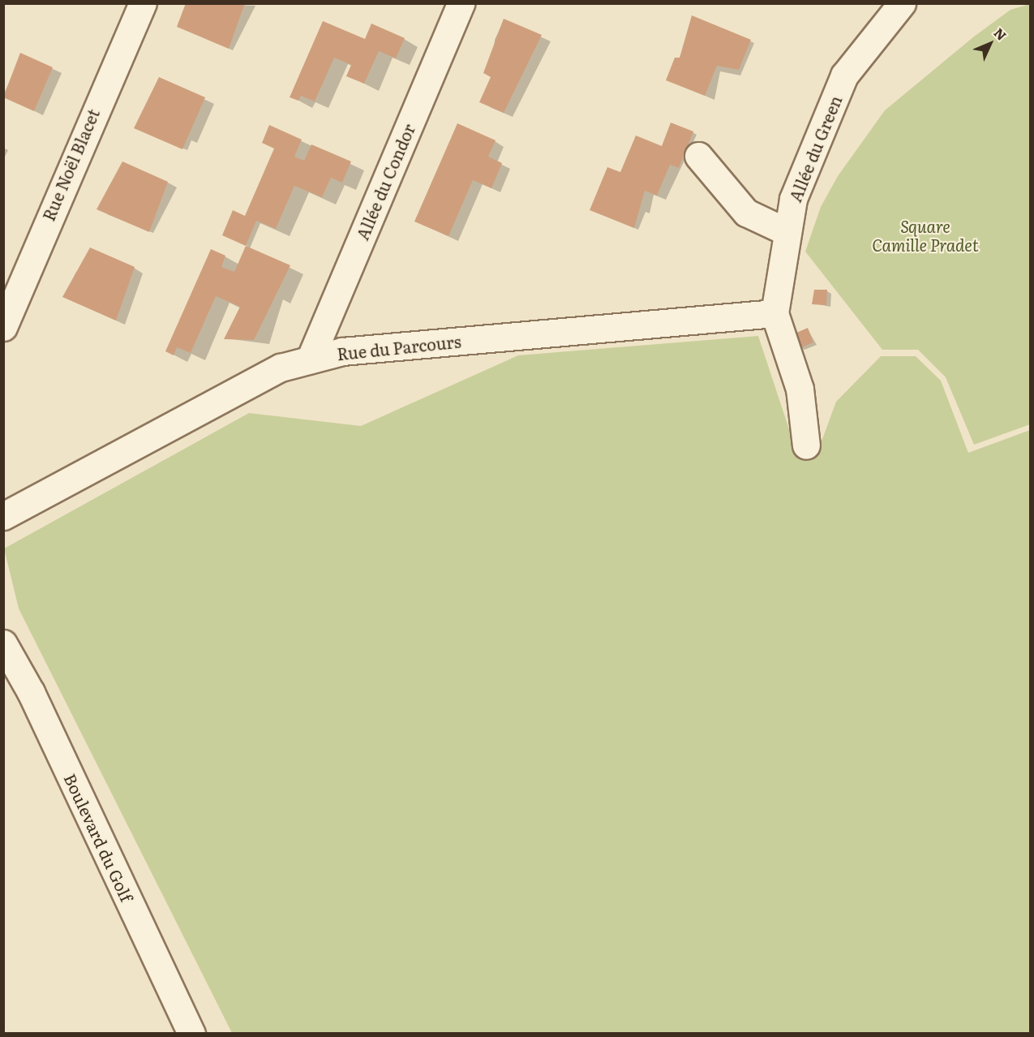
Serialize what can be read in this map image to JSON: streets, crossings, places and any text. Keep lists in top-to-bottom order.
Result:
{
  "streets": {
    "street": [
      "Allée du Green",
      "Rue Noël Blacet",
      "Allée du Condor",
      "Rue du Parcours",
      "Boulevard du Golf"
    ]
  },
  "crossings": [
    ["Allée du Green", "Rue du Parcours"],
    ["Allée du Condor", "Rue du Parcours"]
  ],
  "parks": ["Square Camille Pradet"],
  "north": "top right"
}
